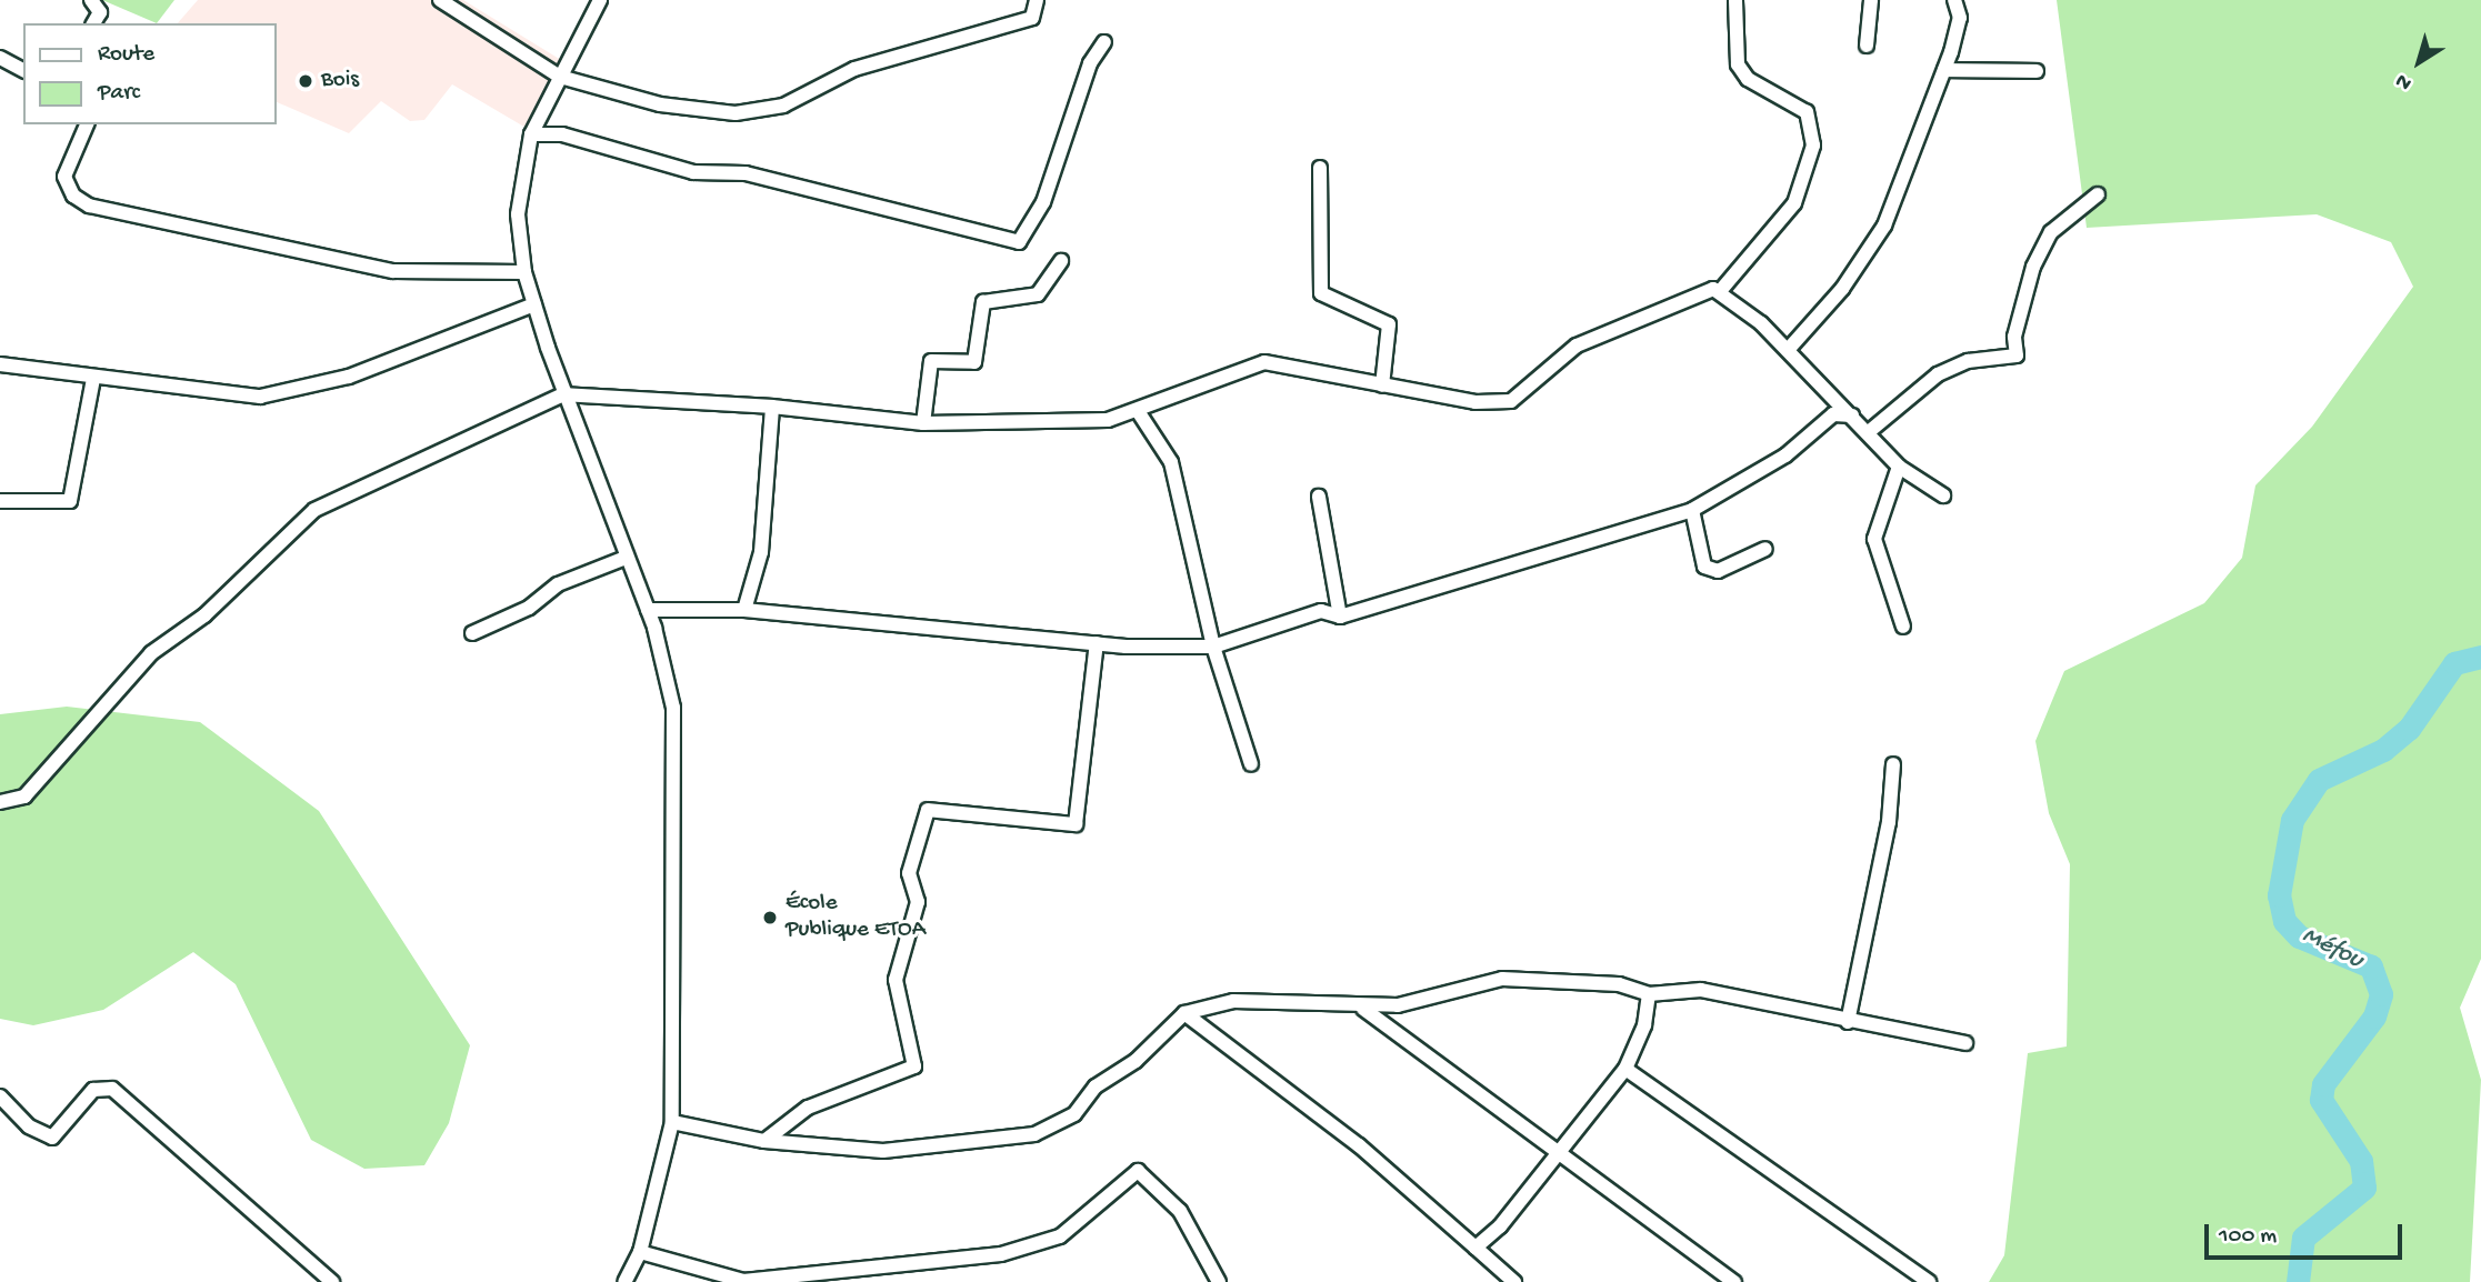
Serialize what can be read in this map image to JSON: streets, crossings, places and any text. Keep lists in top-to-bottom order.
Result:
{
  "water": ["Méfou"],
  "places": ["Bois", "École Publique ETOA"],
  "legend": ["Route", "Parc"],
  "scale_bar": "100 m",
  "north": "bottom left"
}
